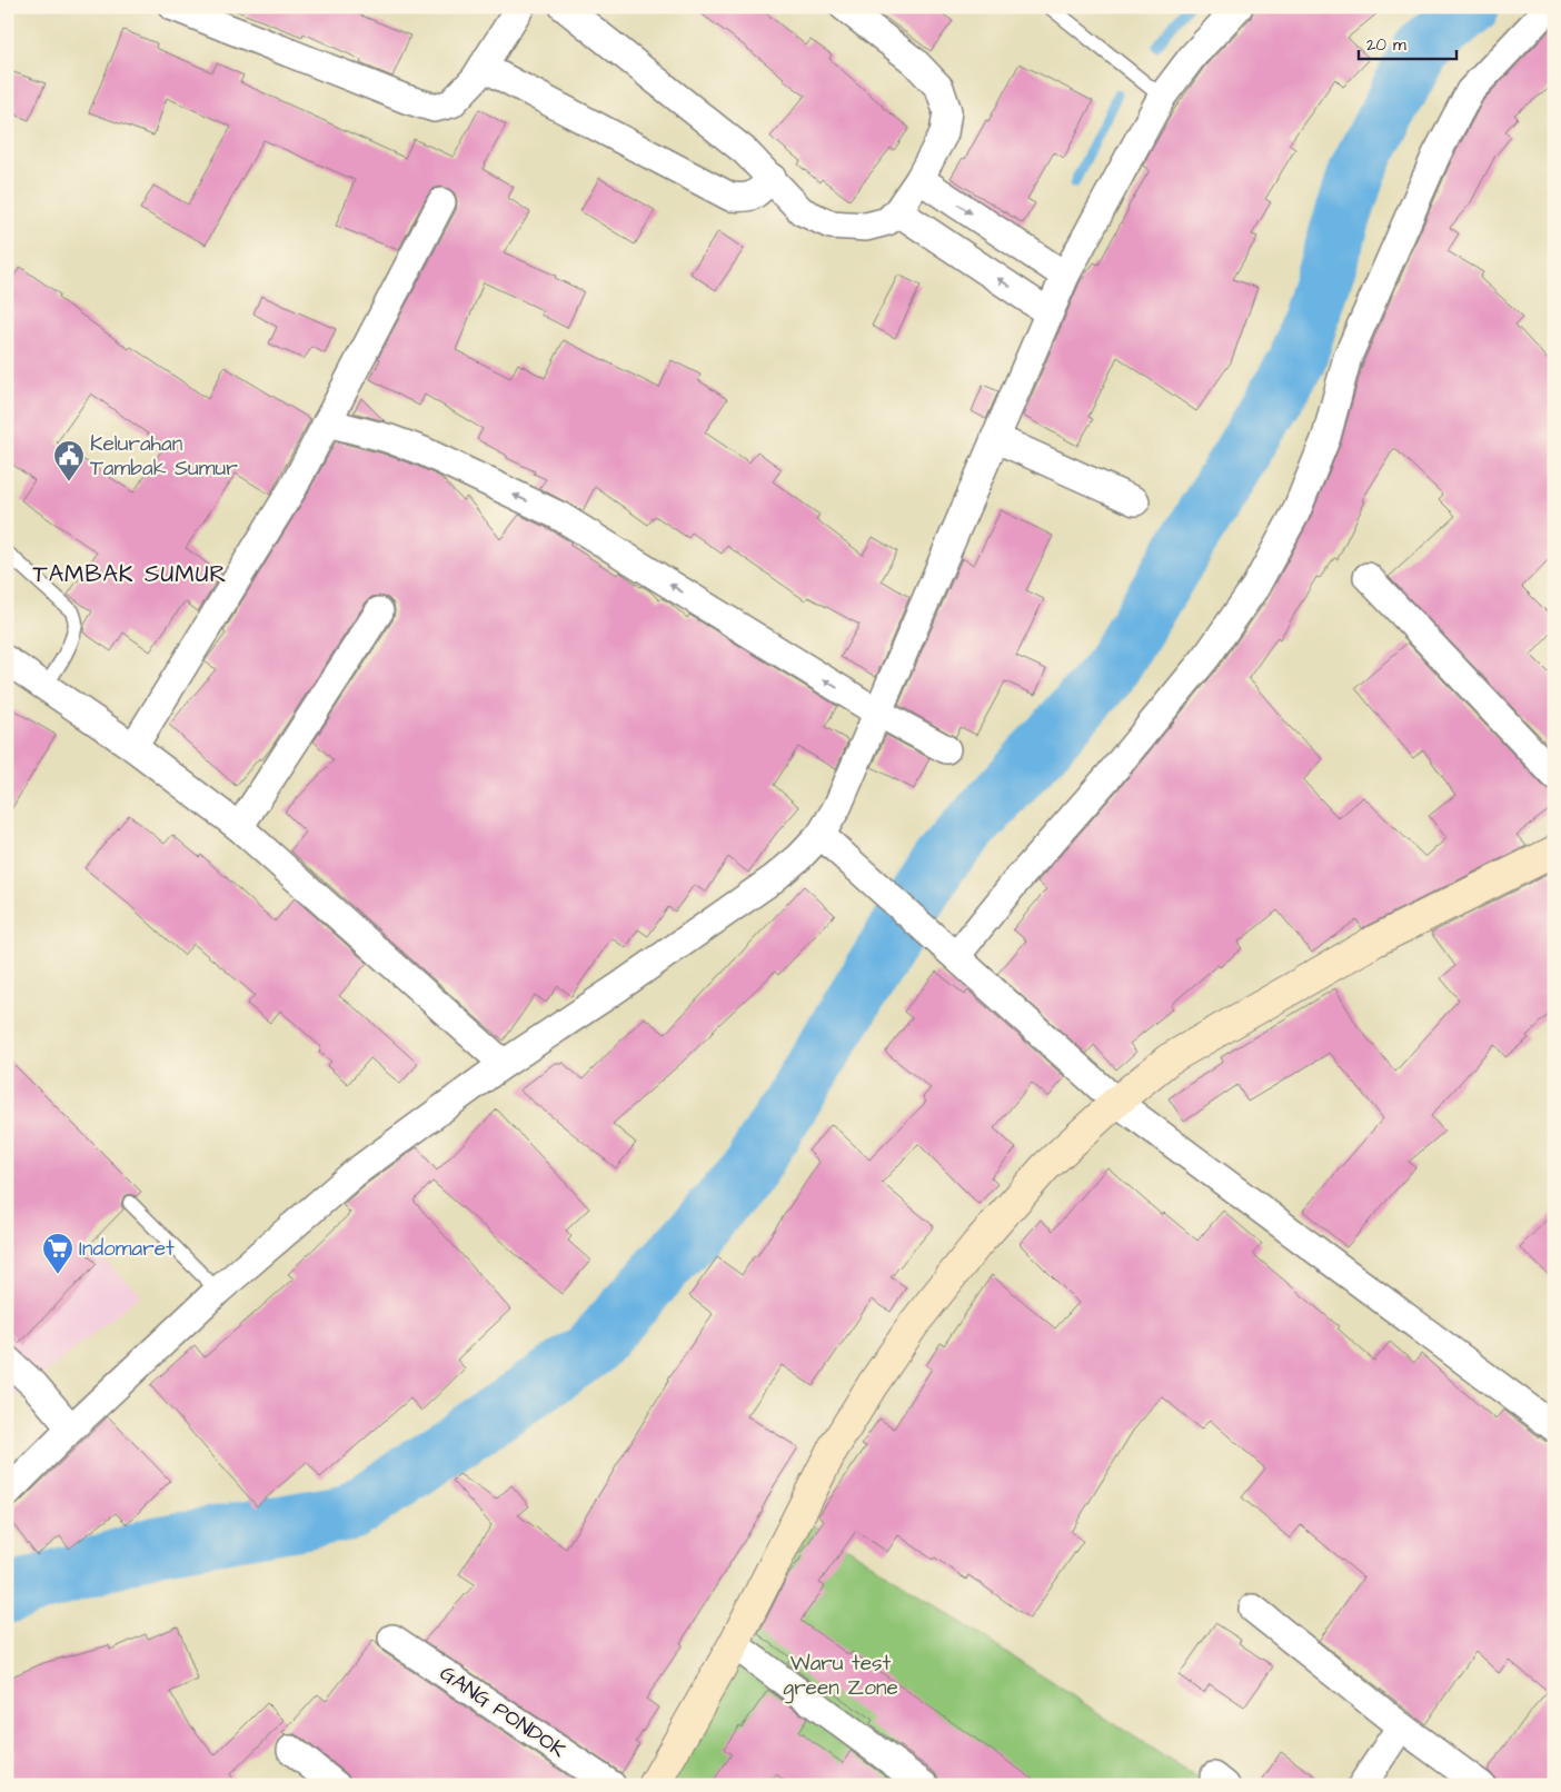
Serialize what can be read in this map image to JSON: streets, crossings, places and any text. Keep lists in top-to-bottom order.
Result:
{
  "streets": {
    "street": ["GANG PONDOK"]
  },
  "districts": ["TAMBAK SUMUR"],
  "parks": ["Waru test green Zone"],
  "places": {
    "public building": ["Kelurahan Tambak Sumur"],
    "supermarket": ["Indomaret"]
  },
  "scale_bar": "20 m"
}
